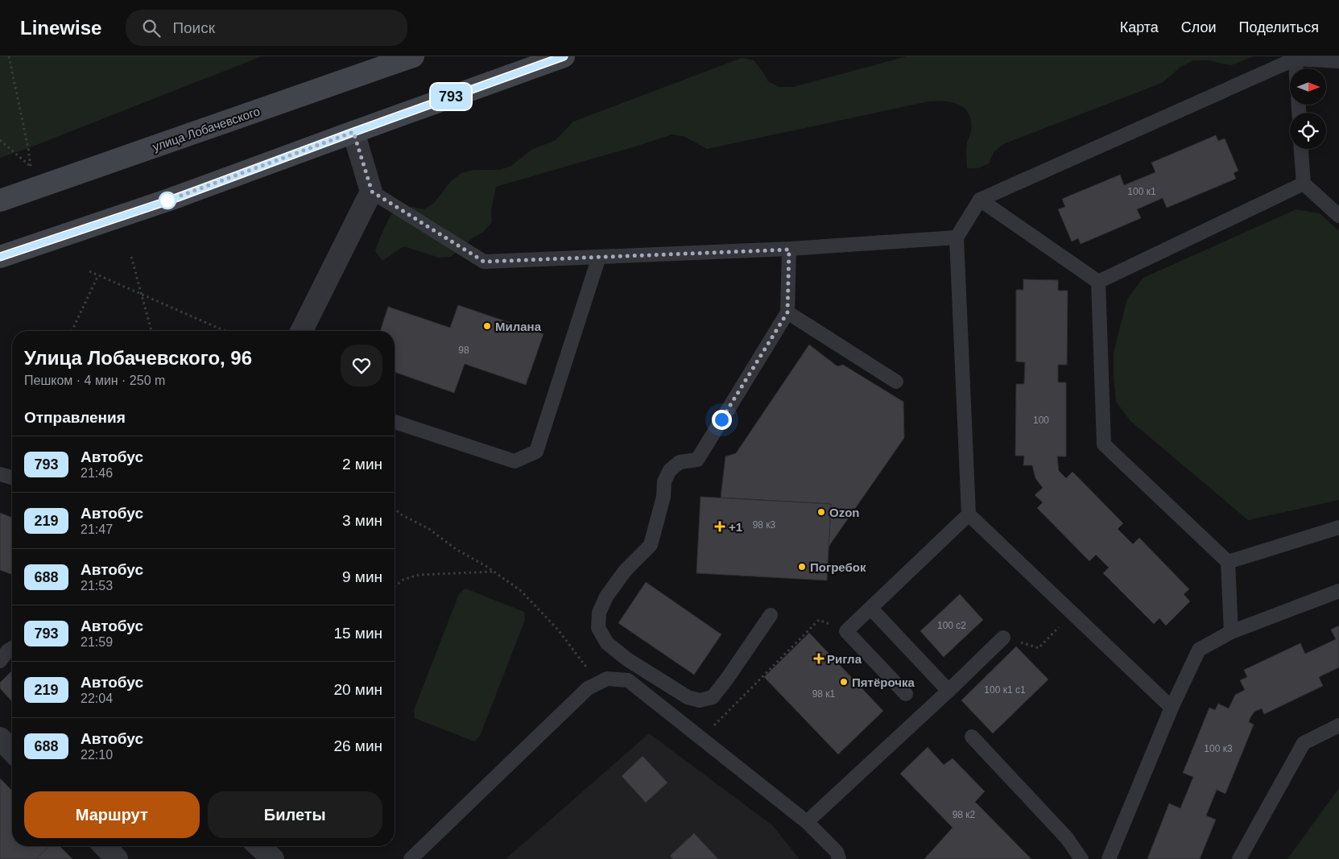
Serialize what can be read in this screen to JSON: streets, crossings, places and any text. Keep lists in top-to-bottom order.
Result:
{
  "streets": {
    "main road": ["улица Лобачевского"]
  },
  "places": {
    "other": [
      "Милана",
      "Ozon",
      "Погребок",
      "Пятёрочка"
    ],
    "health": ["+1", "Ригла"]
  },
  "lines": ["bus line 793"],
  "house_numbers": [
    "100 к1",
    "98",
    "100",
    "98 к3",
    "100 с2",
    "100 к1 с1",
    "98 к1",
    "100 к3",
    "98 к2"
  ],
  "north": "right",
  "page": {
    "header": "Linewise",
    "search": "Поиск",
    "nav": ["Карта", "Слои", "Поделиться"],
    "on_map": "793",
    "heading": [
      ["Улица Лобачевского, 96", "Пешком · 4 мин · 250 m"],
      "Отправления"
    ],
    "list": [
      {
        "mark": "793",
        "name": "Автобус",
        "note": "21:46",
        "value": "2 мин"
      },
      {
        "mark": "219",
        "name": "Автобус",
        "note": "21:47",
        "value": "3 мин"
      },
      {
        "mark": "688",
        "name": "Автобус",
        "note": "21:53",
        "value": "9 мин"
      },
      {
        "mark": "793",
        "name": "Автобус",
        "note": "21:59",
        "value": "15 мин"
      },
      {
        "mark": "219",
        "name": "Автобус",
        "note": "22:04",
        "value": "20 мин"
      },
      {
        "mark": "688",
        "name": "Автобус",
        "note": "22:10",
        "value": "26 мин"
      }
    ],
    "buttons": ["Маршрут", "Билеты"]
  }
}
